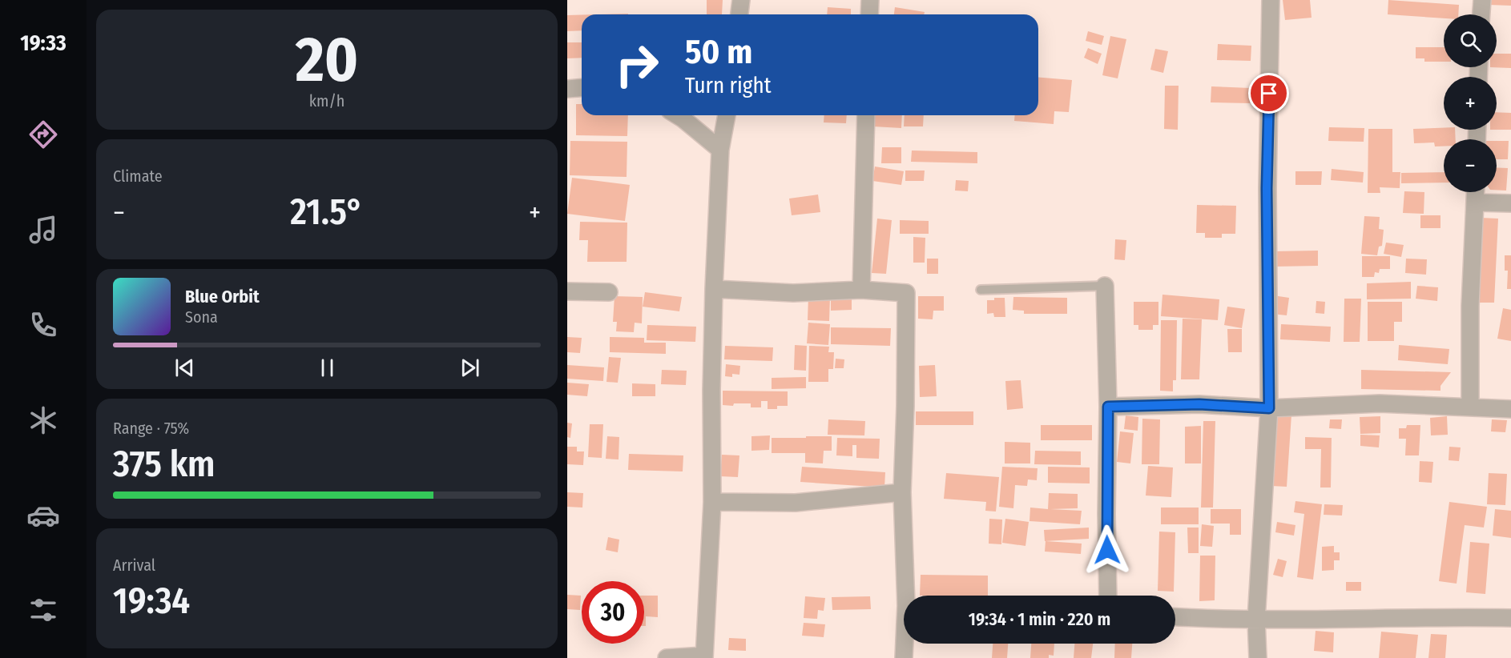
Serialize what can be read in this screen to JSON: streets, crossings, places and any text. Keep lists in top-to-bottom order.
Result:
{
  "page": {
    "tabs": "19:33",
    "tile": [
      ["20", "km/h"],
      "Climate",
      ["Range · 75%", "375 km"],
      ["Arrival", "19:34"]
    ],
    "map_buttons": ["+", "−"],
    "turn": ["50 m", "Turn right"],
    "heat": ["−", "21.5°", "+"],
    "song": ["Blue Orbit", "Sona"],
    "limit": "30",
    "trip": "19:34 · 1 min · 220 m"
  }
}
